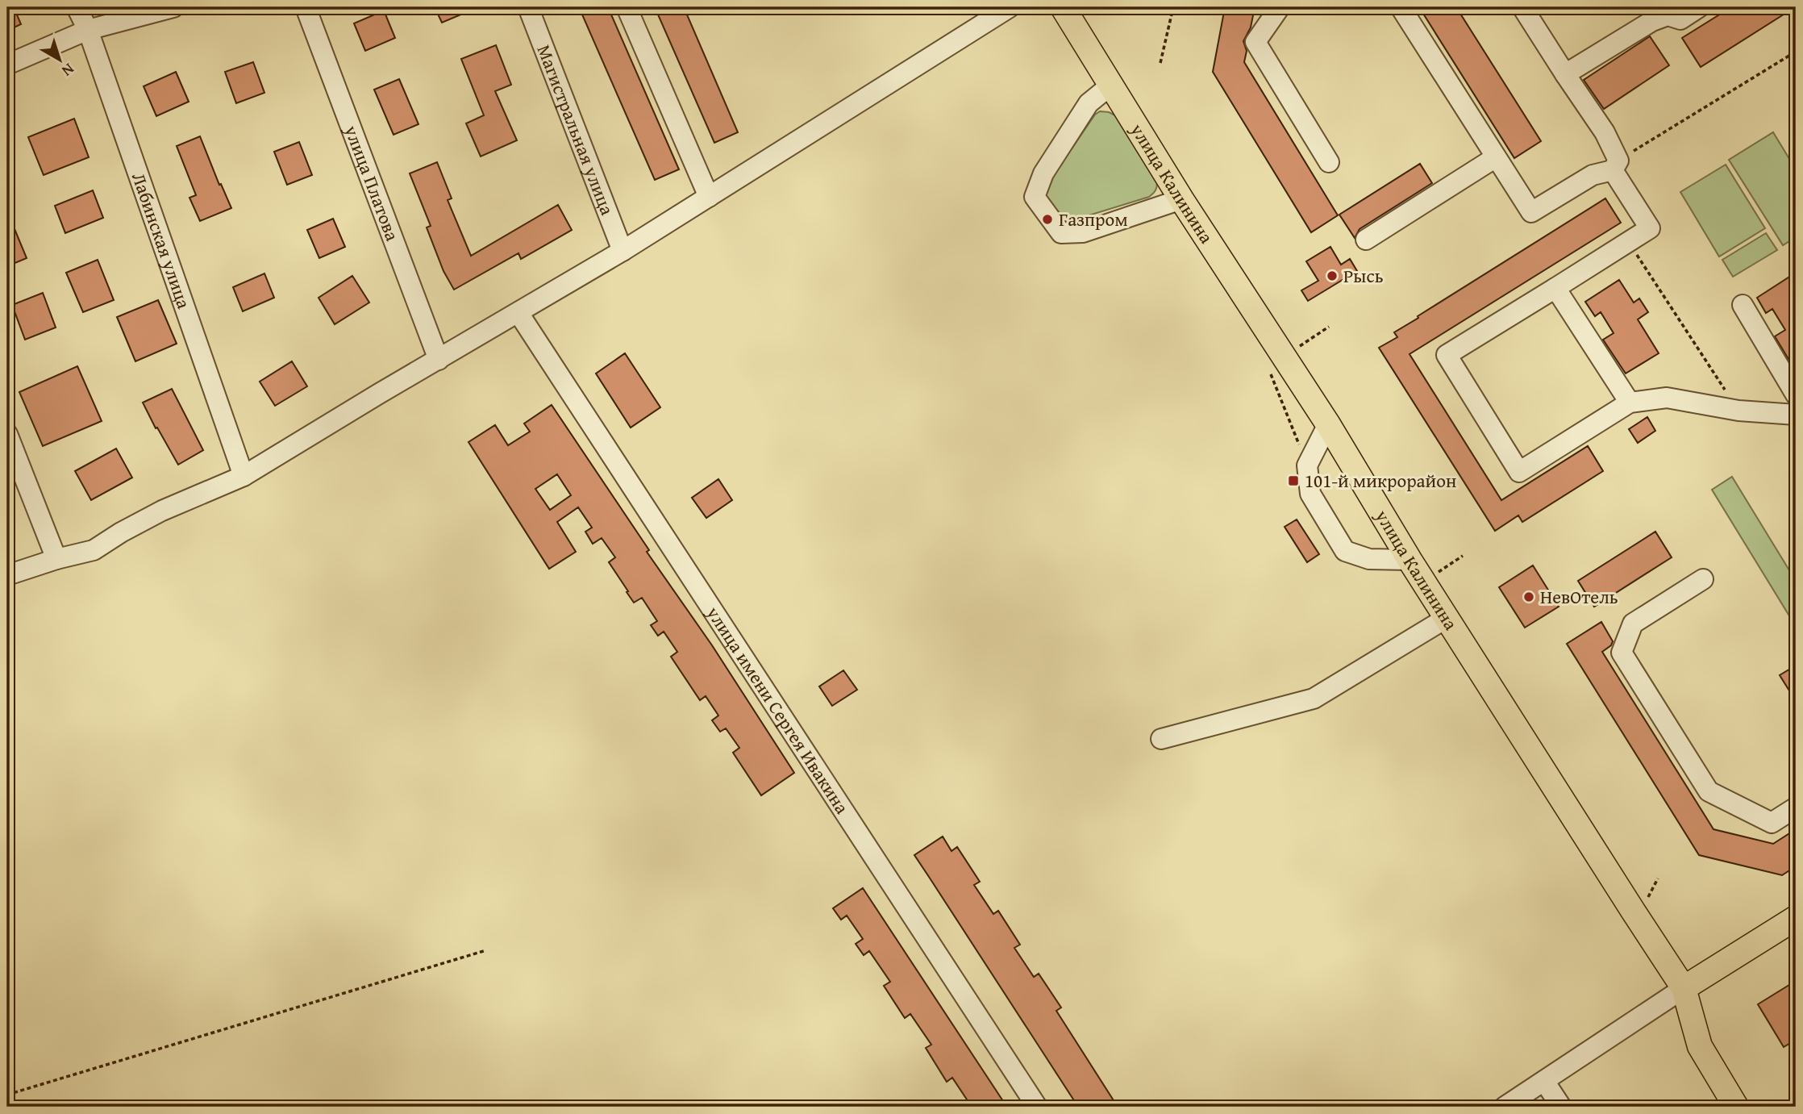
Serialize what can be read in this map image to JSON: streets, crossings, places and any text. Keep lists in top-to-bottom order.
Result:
{
  "streets": {
    "main road": ["улица Калинина"],
    "street": [
      "Магистральная улица",
      "улица Платова",
      "Лабинская улица",
      "улица имени Сергея Ивакина"
    ]
  },
  "places": {
    "other": ["Газпром", "Рысь", "НевОтель"],
    "transit": ["101-й микрорайон"]
  },
  "north": "bottom right"
}
